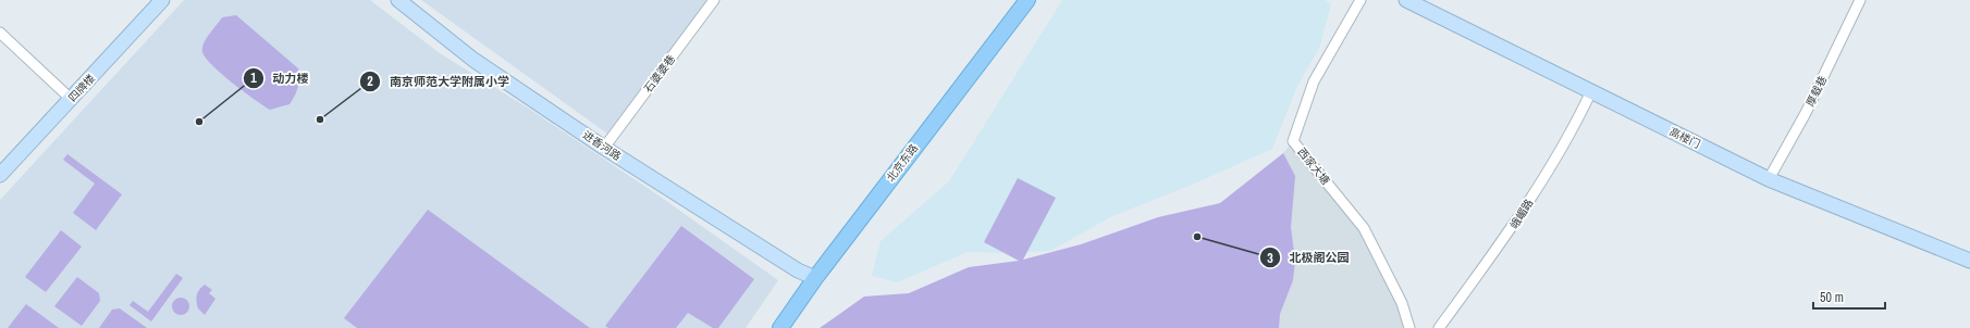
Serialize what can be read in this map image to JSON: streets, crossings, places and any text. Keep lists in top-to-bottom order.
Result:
{
  "streets": {
    "main road": ["北京东路"],
    "street": [
      "石婆婆巷",
      "四牌楼",
      "厚载巷",
      "高楼门",
      "进香河路",
      "西家大塘",
      "峨嵋路"
    ]
  },
  "crossings": [
    ["石婆婆巷", "进香河路"],
    ["厚载巷", "高楼门"],
    ["高楼门", "峨嵋路"],
    ["进香河路", "北京东路"]
  ],
  "places": ["南京师范大学附属小学", "动力楼", "北极阁公园"],
  "scale_bar": "50 m"
}
